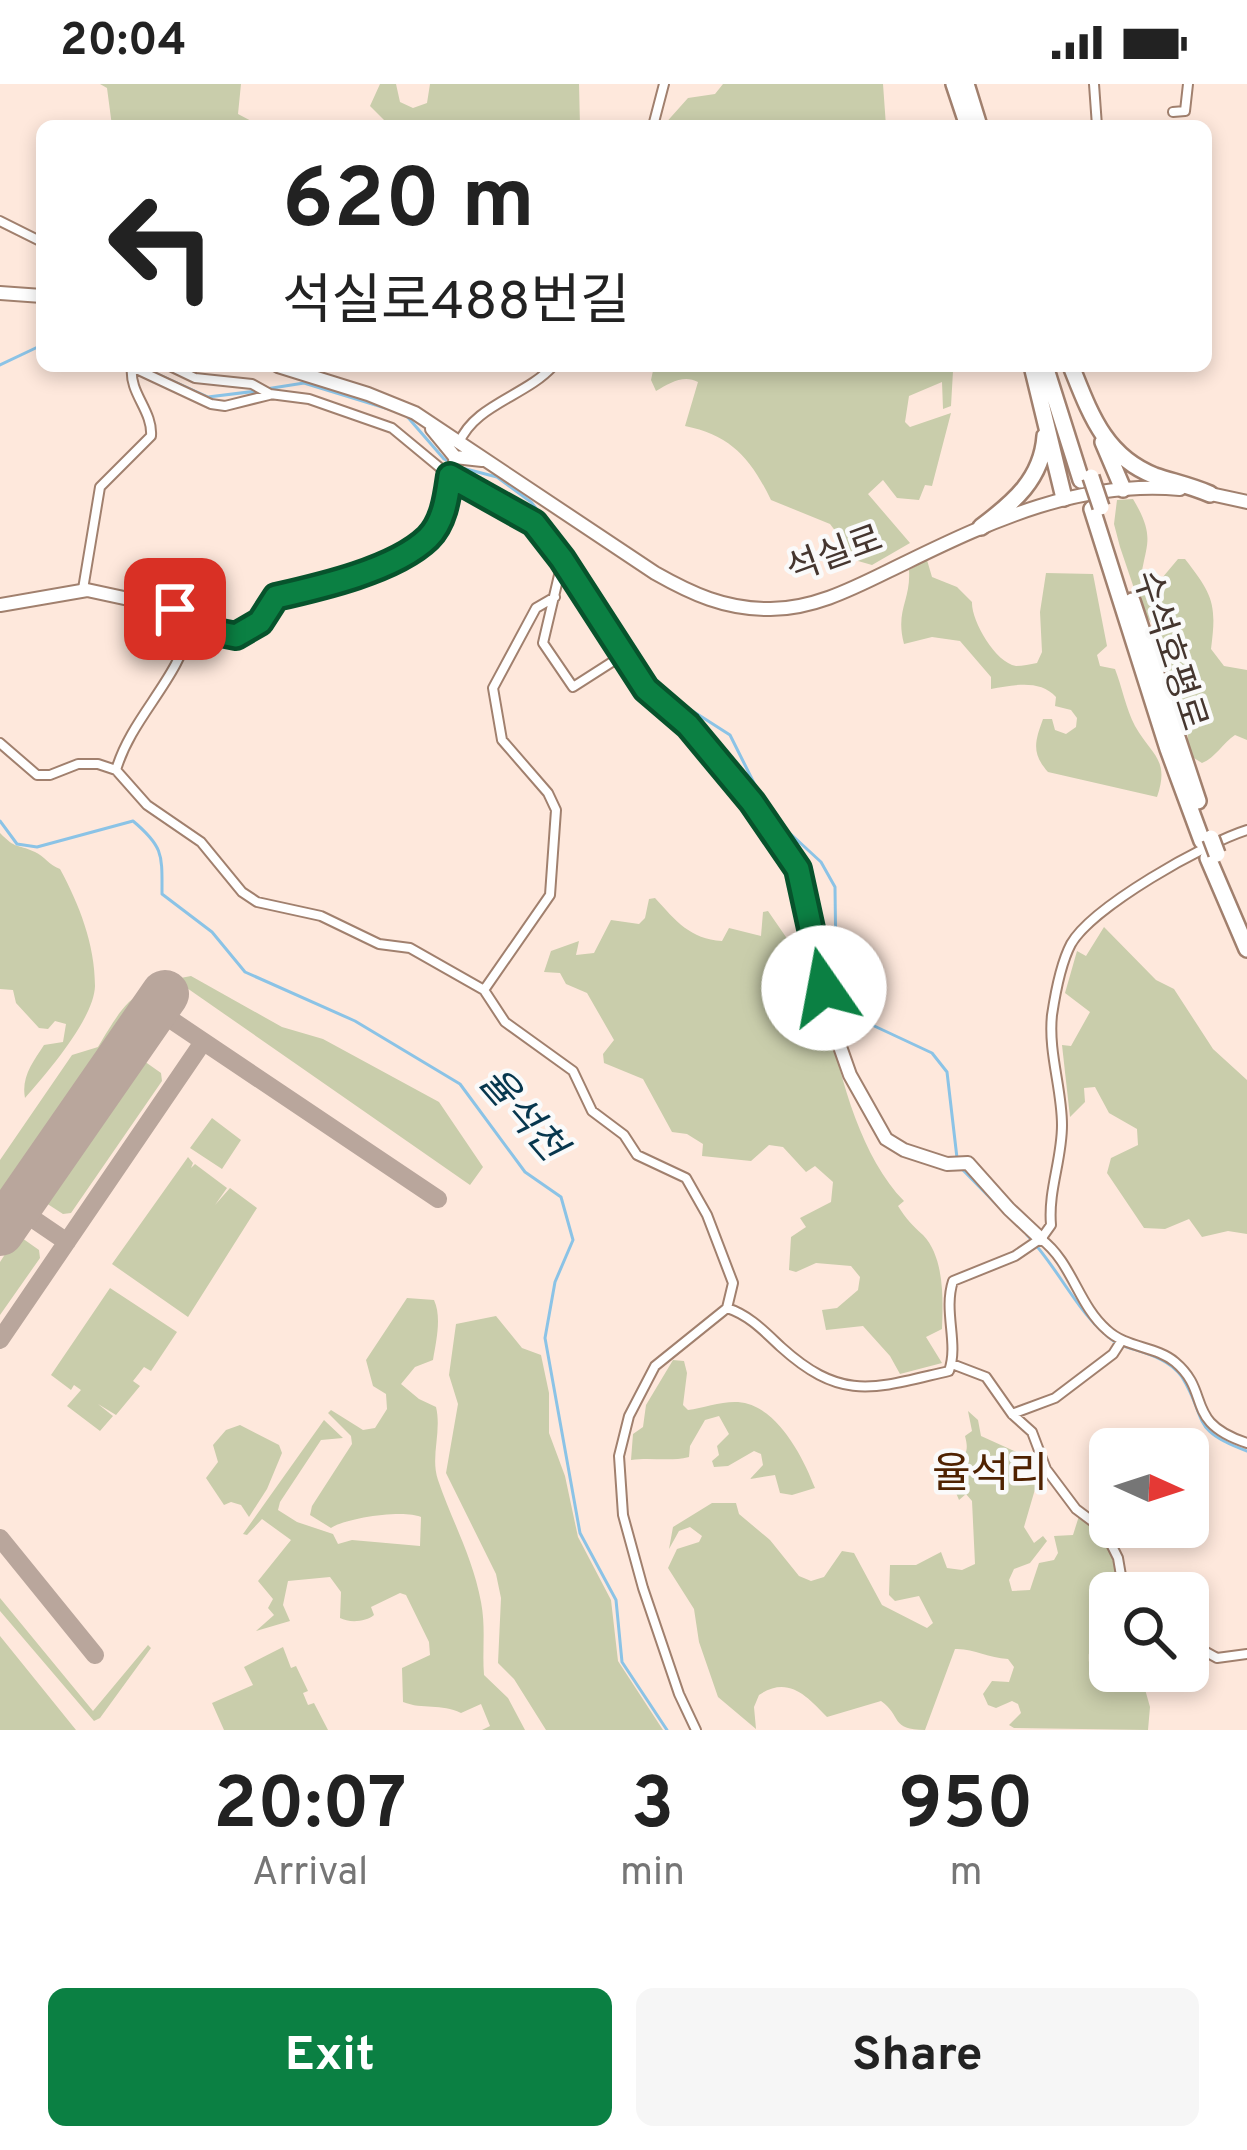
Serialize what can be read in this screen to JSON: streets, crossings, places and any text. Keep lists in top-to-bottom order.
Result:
{
  "streets": {
    "highway": ["수석호평로"],
    "street": ["석실로"]
  },
  "districts": ["율석리"],
  "water": ["율석천"],
  "north": "right",
  "page": {
    "status": "20:04",
    "turn": ["620 m", "석실로488번길"],
    "eta": [
      "20:07",
      "Arrival",
      "3",
      "min",
      "950",
      "m"
    ],
    "buttons": ["Exit", "Share"]
  }
}
